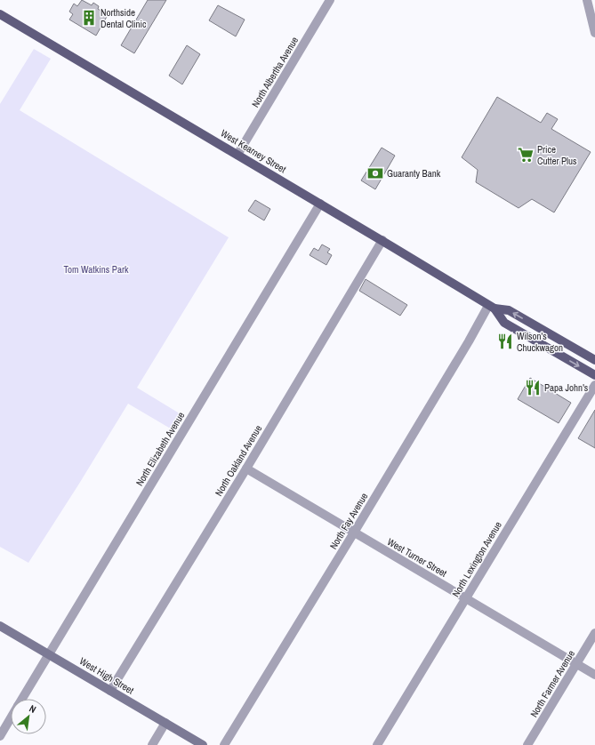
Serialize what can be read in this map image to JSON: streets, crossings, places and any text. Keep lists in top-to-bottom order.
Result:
{
  "streets": {
    "main road": ["West Kearney Street"],
    "street": [
      "North Albertha Avenue",
      "North Elizabeth Avenue",
      "North Oakland Avenue",
      "North Fay Avenue",
      "West Turner Street",
      "North Lexington Avenue",
      "West High Street",
      "North Farmer Avenue"
    ]
  },
  "crossings": [
    ["North Albertha Avenue", "West Kearney Street"],
    ["West Kearney Street", "North Elizabeth Avenue"],
    ["West Kearney Street", "North Oakland Avenue"],
    ["West Kearney Street", "North Fay Avenue"],
    ["North Elizabeth Avenue", "West High Street"],
    ["North Oakland Avenue", "West Turner Street"],
    ["North Oakland Avenue", "West High Street"],
    ["North Fay Avenue", "West Turner Street"],
    ["West Turner Street", "North Lexington Avenue"],
    ["West Turner Street", "North Farmer Avenue"]
  ],
  "parks": ["Tom Watkins Park"],
  "places": {
    "building": ["Northside Dental Clinic"],
    "supermarket": ["Price Cutter Plus"],
    "bank": ["Guaranty Bank"],
    "restaurant": ["Wilson's Chuckwagon", "Papa John's"]
  },
  "north": "top right"
}
